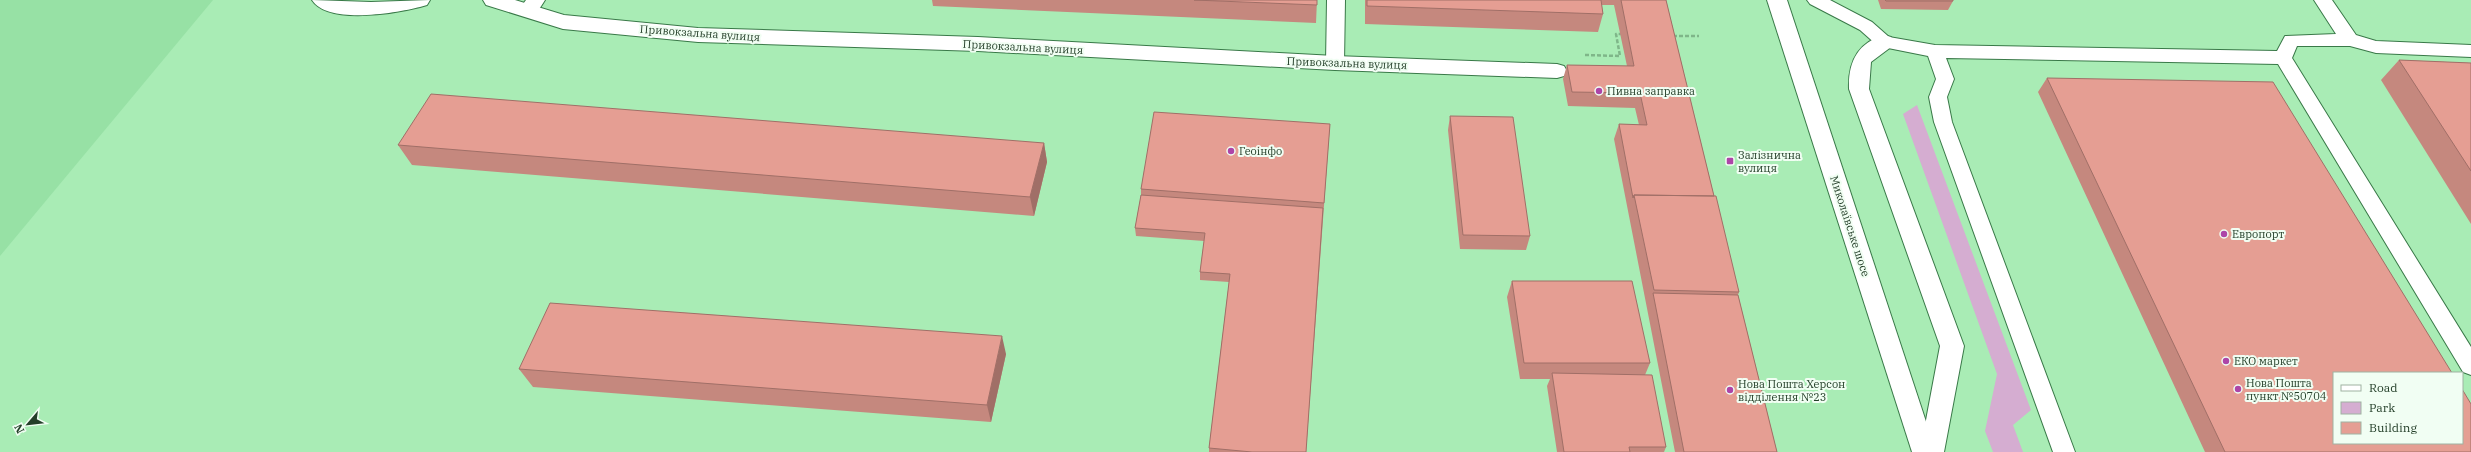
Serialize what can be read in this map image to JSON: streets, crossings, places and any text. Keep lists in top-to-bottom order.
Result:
{
  "streets": {
    "street": ["Привокзальна вулиця", "Миколаївське шосе"]
  },
  "places": {
    "other": [
      "Пивна заправка",
      "Геоінфо",
      "Европорт",
      "ЕКО маркет",
      "Нова Пошта пункт №50704",
      "Нова Пошта Херсон відділення №23"
    ],
    "transit": ["Залізнична вулиця"]
  },
  "legend": ["Road", "Park", "Building"],
  "north": "bottom left"
}
